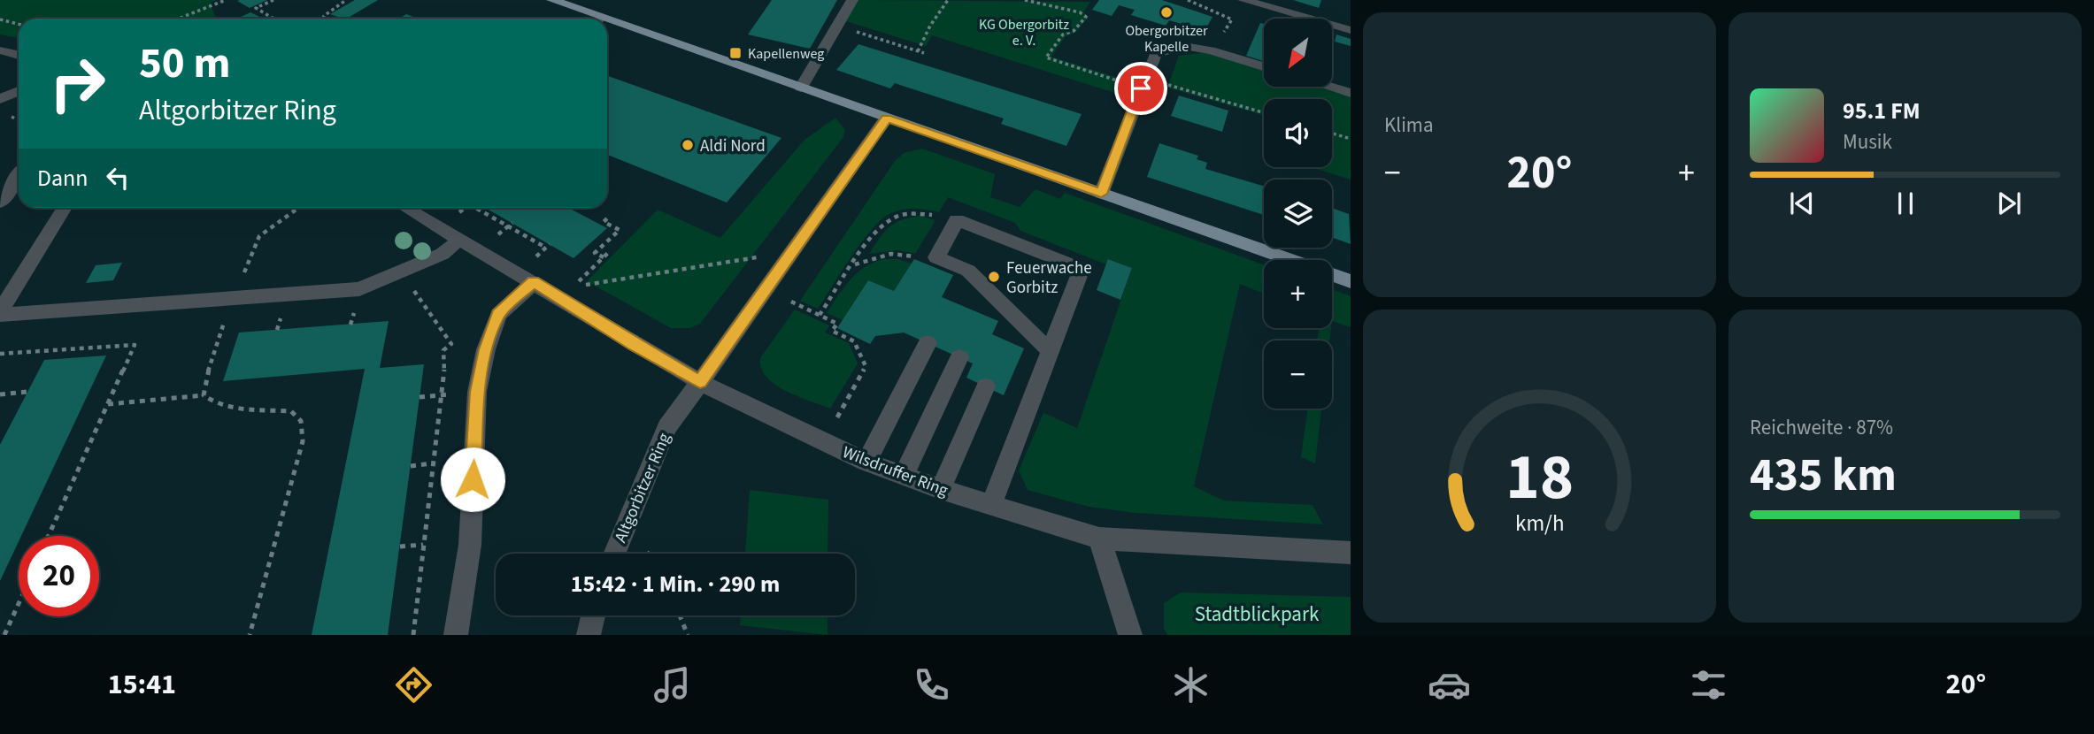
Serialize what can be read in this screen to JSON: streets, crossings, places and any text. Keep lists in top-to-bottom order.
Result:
{
  "streets": {
    "street": ["Wilsdruffer Ring", "Altgorbitzer Ring"]
  },
  "crossings": [
    ["Wilsdruffer Ring", "Altgorbitzer Ring"]
  ],
  "parks": ["KG Obergorbitz e. V.", "Stadtblickpark"],
  "places": {
    "other": ["Obergorbitzer Kapelle", "Aldi Nord", "Feuerwache Gorbitz"],
    "transit": ["Kapellenweg"]
  },
  "north": "bottom left",
  "page": {
    "tile": [
      "Klima",
      ["Reichweite · 87%", "435 km"]
    ],
    "map_buttons": ["+", "−"],
    "turn": ["50 m", "Altgorbitzer Ring"],
    "song": ["95.1 FM", "Musik"],
    "then": "Dann",
    "heat": ["−", "20°", "+"],
    "limit": "20",
    "trip": "15:42 · 1 Min. · 290 m",
    "tabs": ["15:41", "20°"],
    "gauge": ["18", "km/h"]
  }
}
